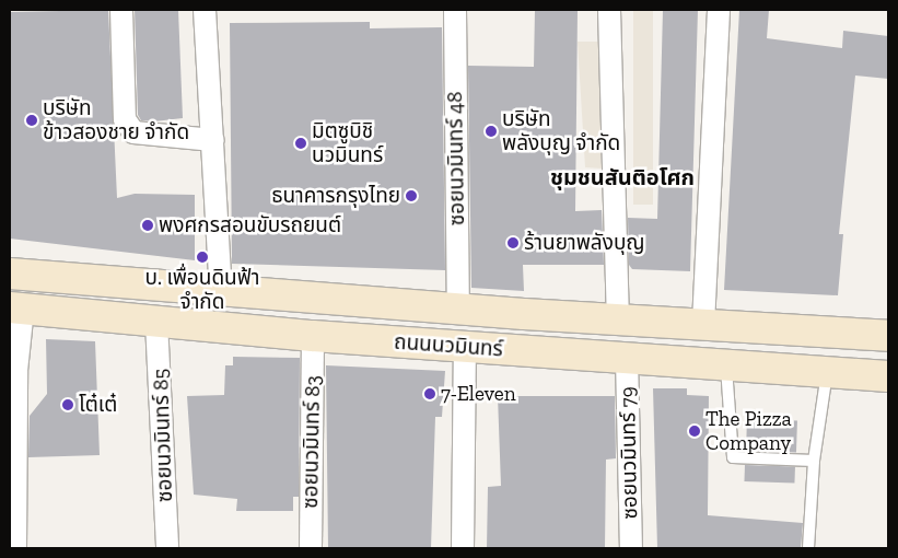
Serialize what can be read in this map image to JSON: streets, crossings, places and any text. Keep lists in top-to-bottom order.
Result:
{
  "streets": {
    "main road": ["ถนนนวมินทร์"],
    "street": [
      "ซอยนวมินทร์ 48",
      "ซอยนวมินทร์ 85",
      "ซอยนวมินทร์ 83",
      "ซอยนวมินทร์ 79"
    ]
  },
  "crossings": [
    ["ซอยนวมินทร์ 48", "ถนนนวมินทร์"],
    ["ถนนนวมินทร์", "ซอยนวมินทร์ 85"],
    ["ถนนนวมินทร์", "ซอยนวมินทร์ 83"],
    ["ถนนนวมินทร์", "ซอยนวมินทร์ 79"]
  ],
  "districts": ["ชุมชนสันติอโศก"],
  "places": [
    "บริษัท ข้าวสองชาย จำกัด",
    "บริษัท พลังบุญ จำกัด",
    "มิตซูบิชิ นวมินทร์",
    "ธนาคารกรุงไทย",
    "พงศกรสอนขับรถยนต์",
    "ร้านยาพลังบุญ",
    "บ. เพื่อนดินฟ้า จำกัด",
    "7-Eleven",
    "โต๋เต๋",
    "The Pizza Company"
  ]
}
